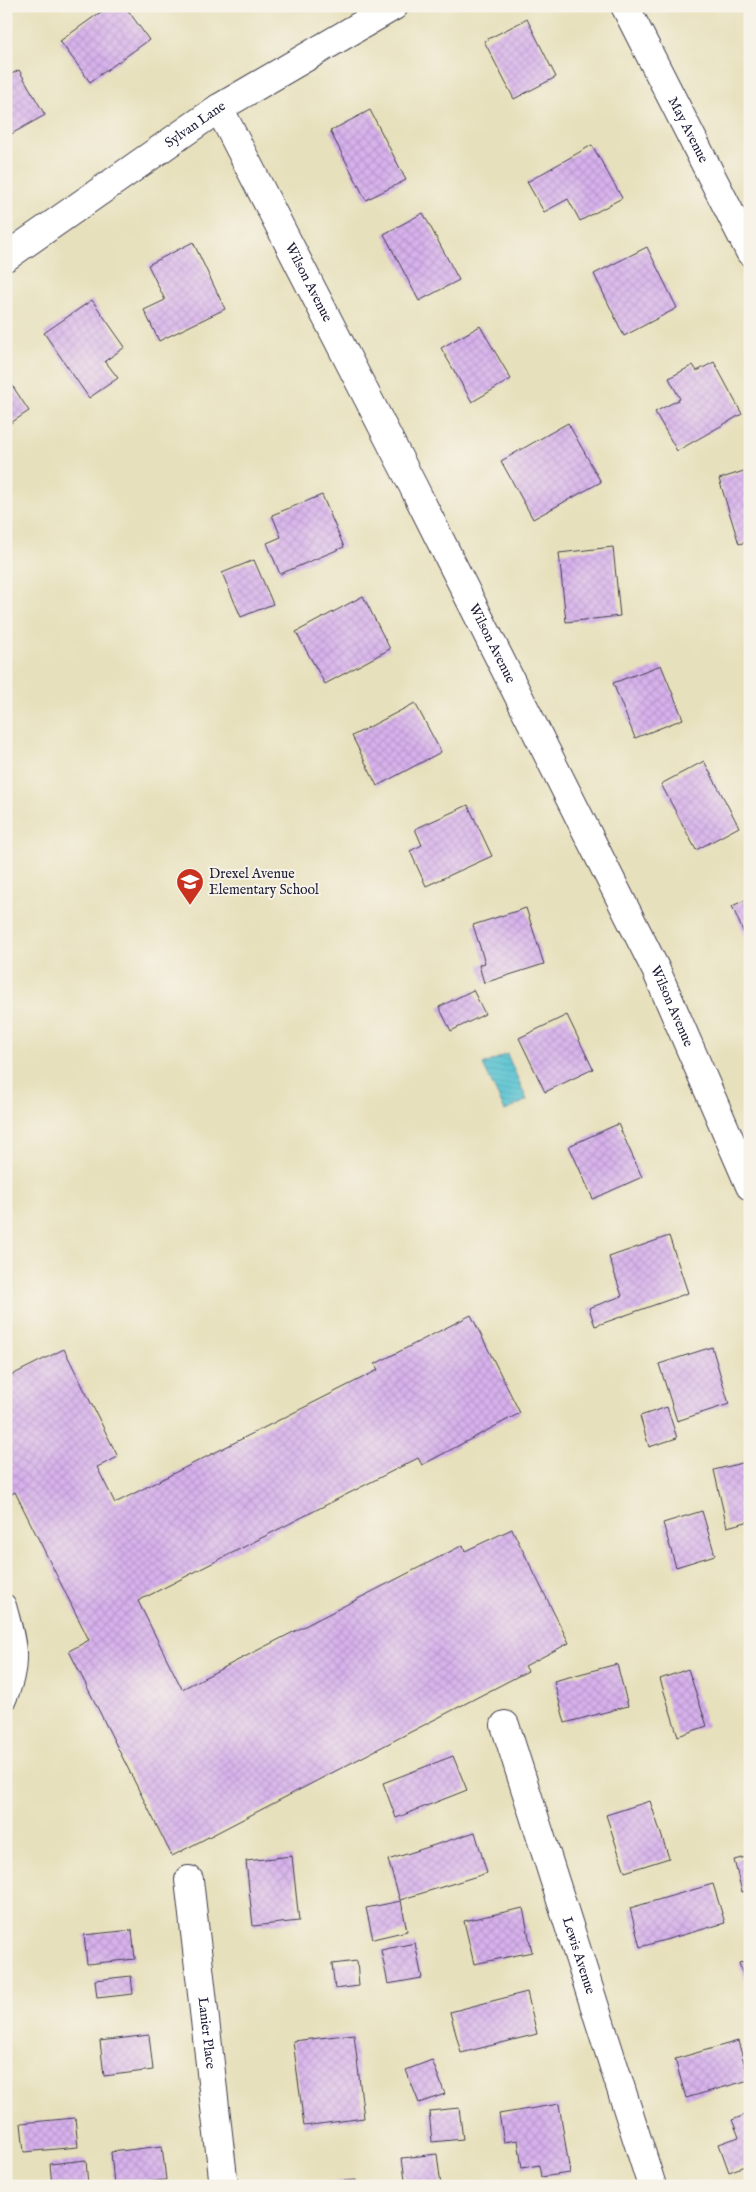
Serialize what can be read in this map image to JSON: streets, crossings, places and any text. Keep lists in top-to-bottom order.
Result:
{
  "streets": {
    "street": [
      "Sylvan Lane",
      "May Avenue",
      "Wilson Avenue",
      "Lewis Avenue",
      "Lanier Place"
    ]
  },
  "crossings": [
    ["Sylvan Lane", "Wilson Avenue"]
  ],
  "places": {
    "school or university": ["Drexel Avenue Elementary School"]
  }
}
